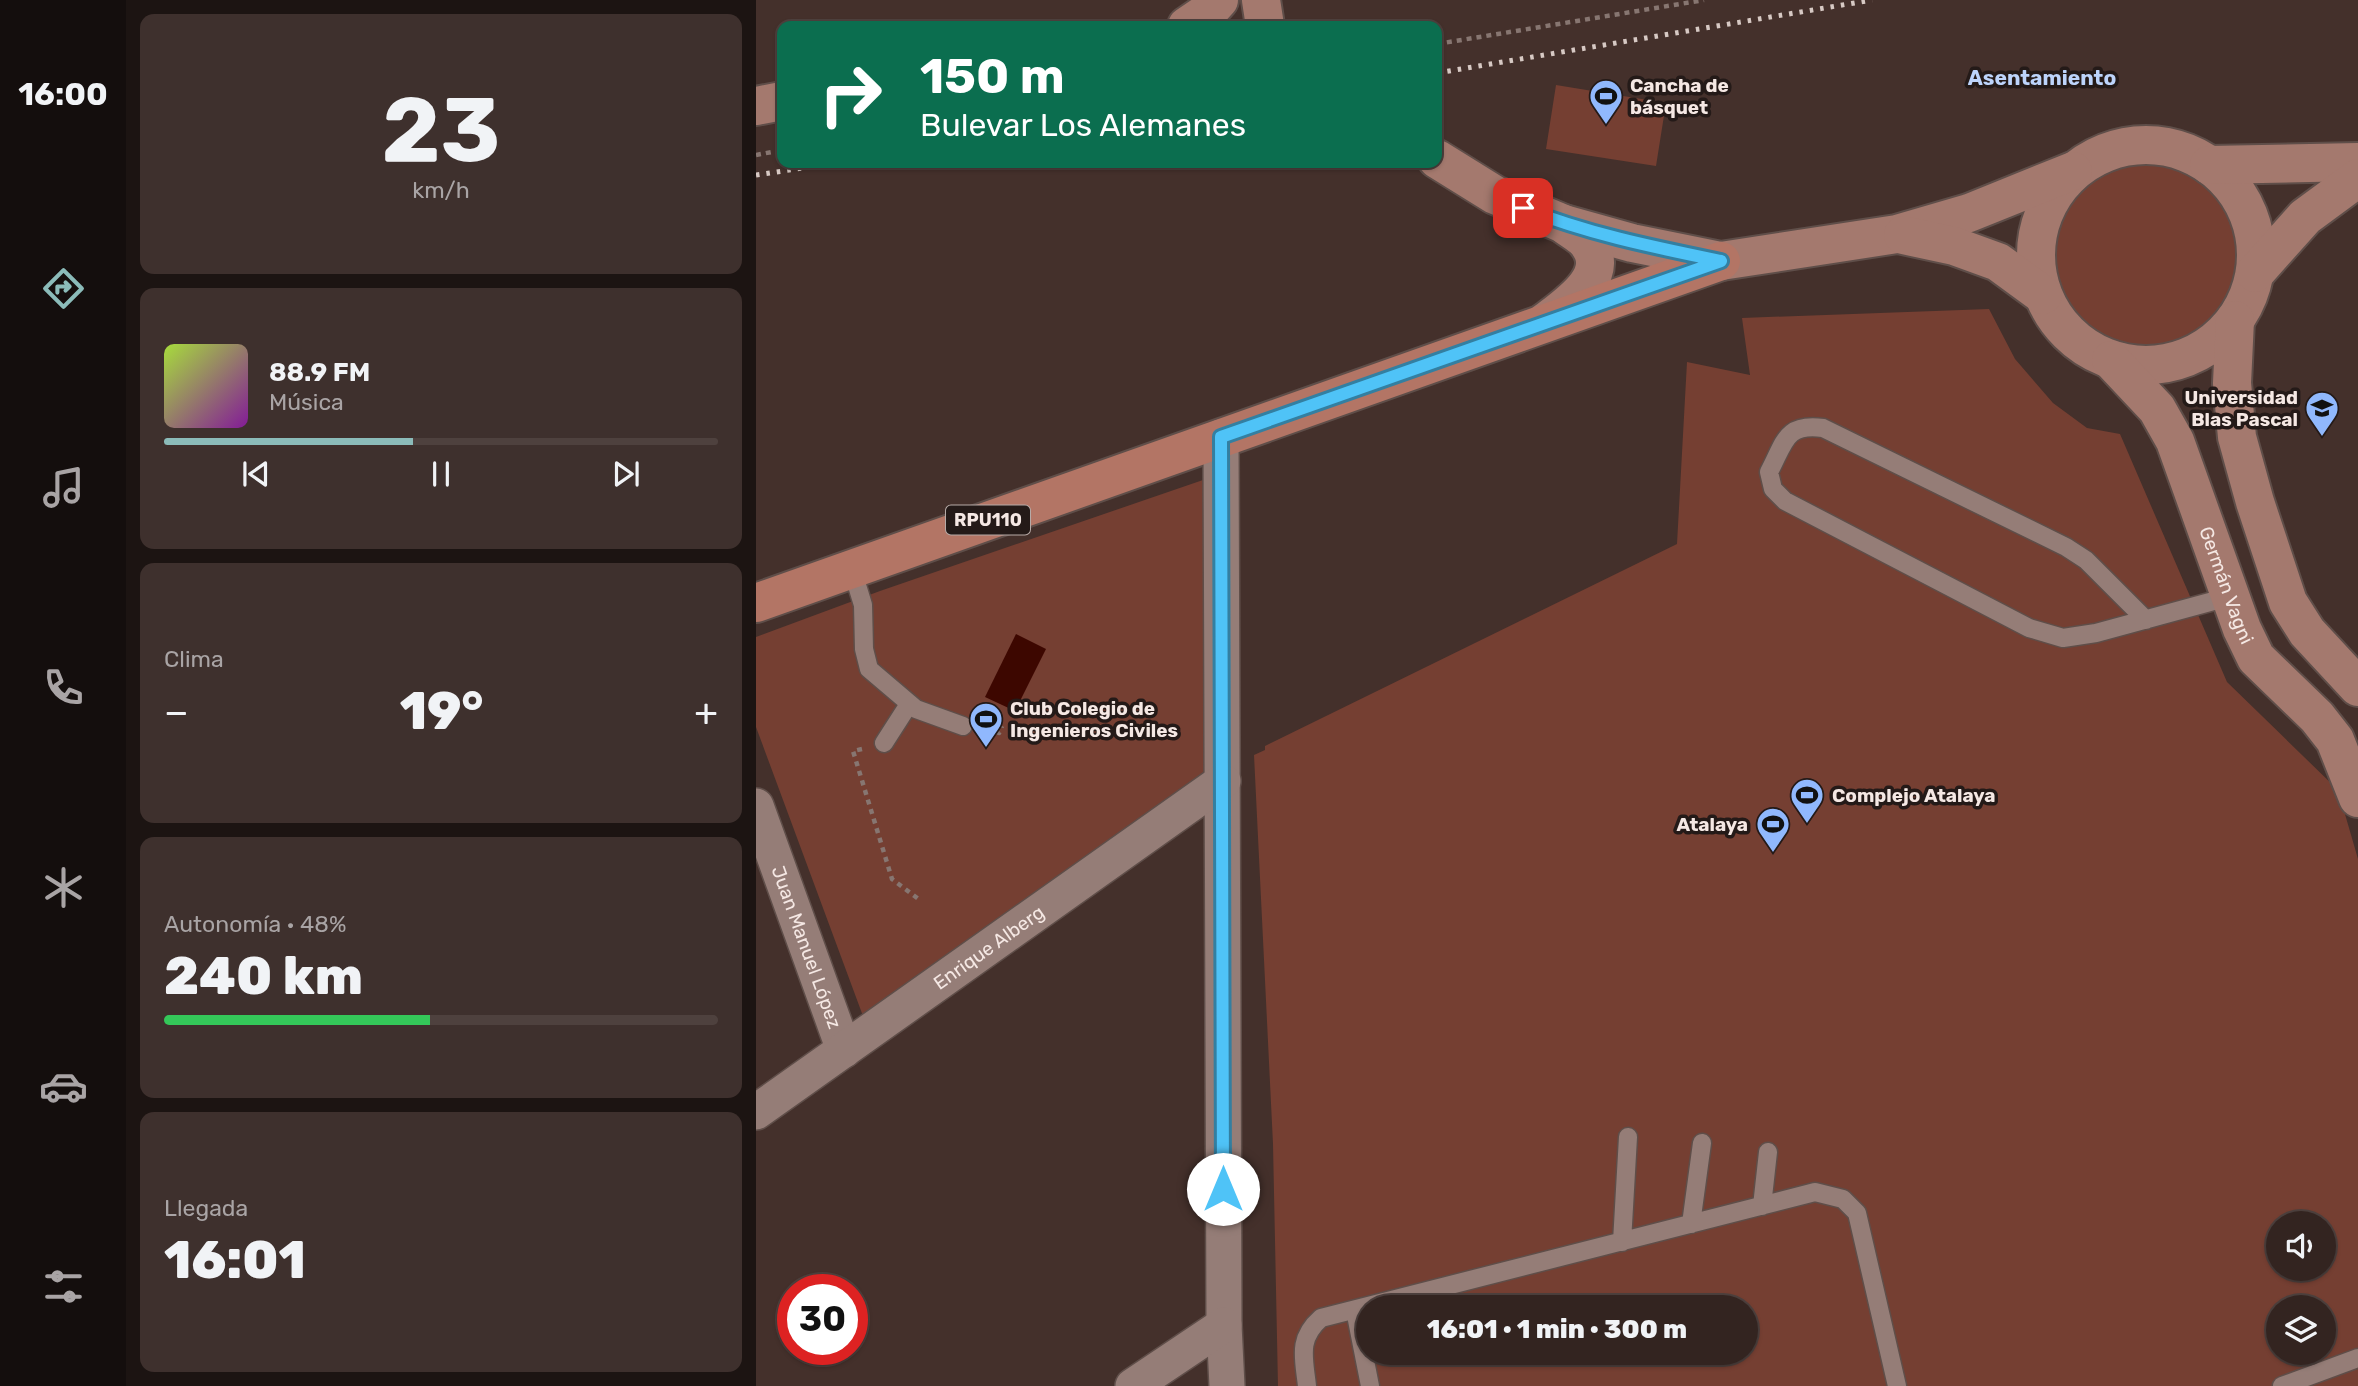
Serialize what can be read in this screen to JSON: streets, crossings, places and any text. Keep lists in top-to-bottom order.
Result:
{
  "streets": {
    "main road": ["RPU110", "Germán Vagni"],
    "street": ["Enrique Alberg", "Juan Manuel López"]
  },
  "crossings": [
    ["Enrique Alberg", "Juan Manuel López"]
  ],
  "districts": ["Asentamiento"],
  "places": {
    "sports": [
      "Cancha de básquet",
      "Club Colegio de Ingenieros Civiles",
      "Complejo Atalaya",
      "Atalaya"
    ],
    "school or university": ["Universidad Blas Pascal"]
  },
  "page": {
    "tabs": "16:00",
    "tile": [
      ["23", "km/h"],
      "Clima",
      ["Autonomía · 48%", "240 km"],
      ["Llegada", "16:01"]
    ],
    "turn": ["150 m", "Bulevar Los Alemanes"],
    "song": ["88.9 FM", "Música"],
    "heat": ["−", "19°", "+"],
    "limit": "30",
    "trip": "16:01 · 1 min · 300 m"
  }
}
